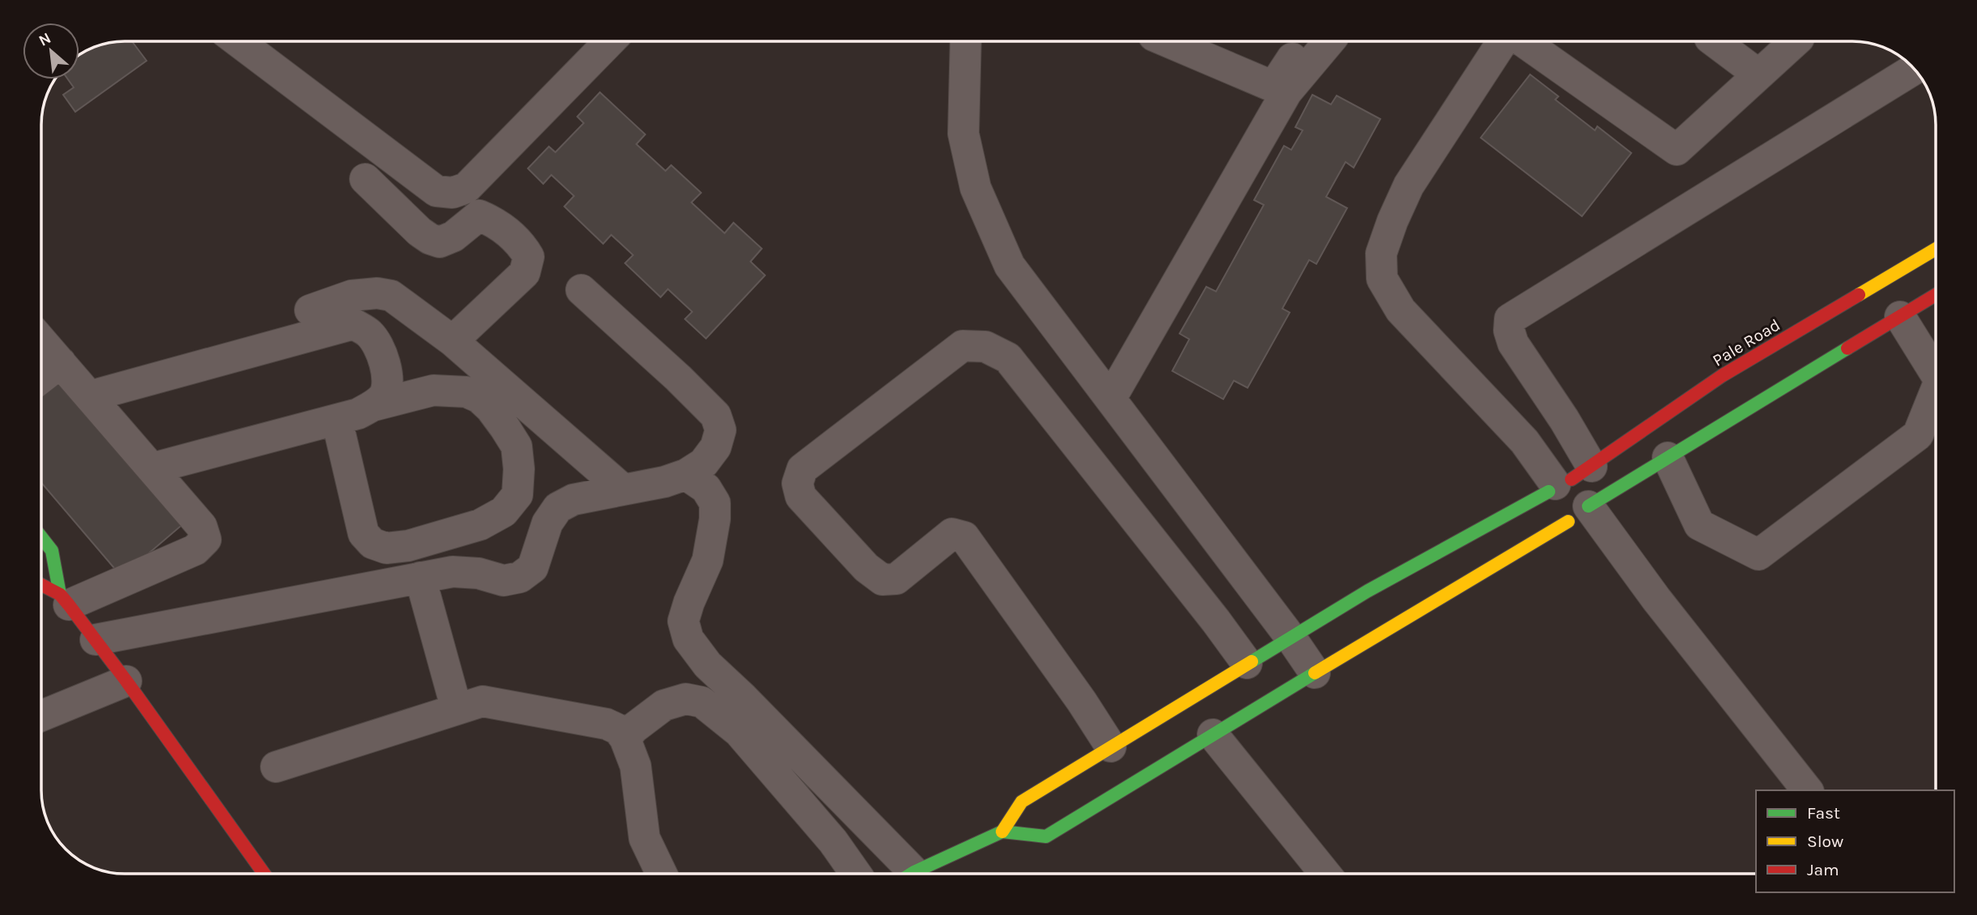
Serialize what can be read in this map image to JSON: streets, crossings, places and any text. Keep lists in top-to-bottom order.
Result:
{
  "streets": {
    "street": ["Pale Road"]
  },
  "legend": ["Fast", "Slow", "Jam"],
  "north": "top left"
}
